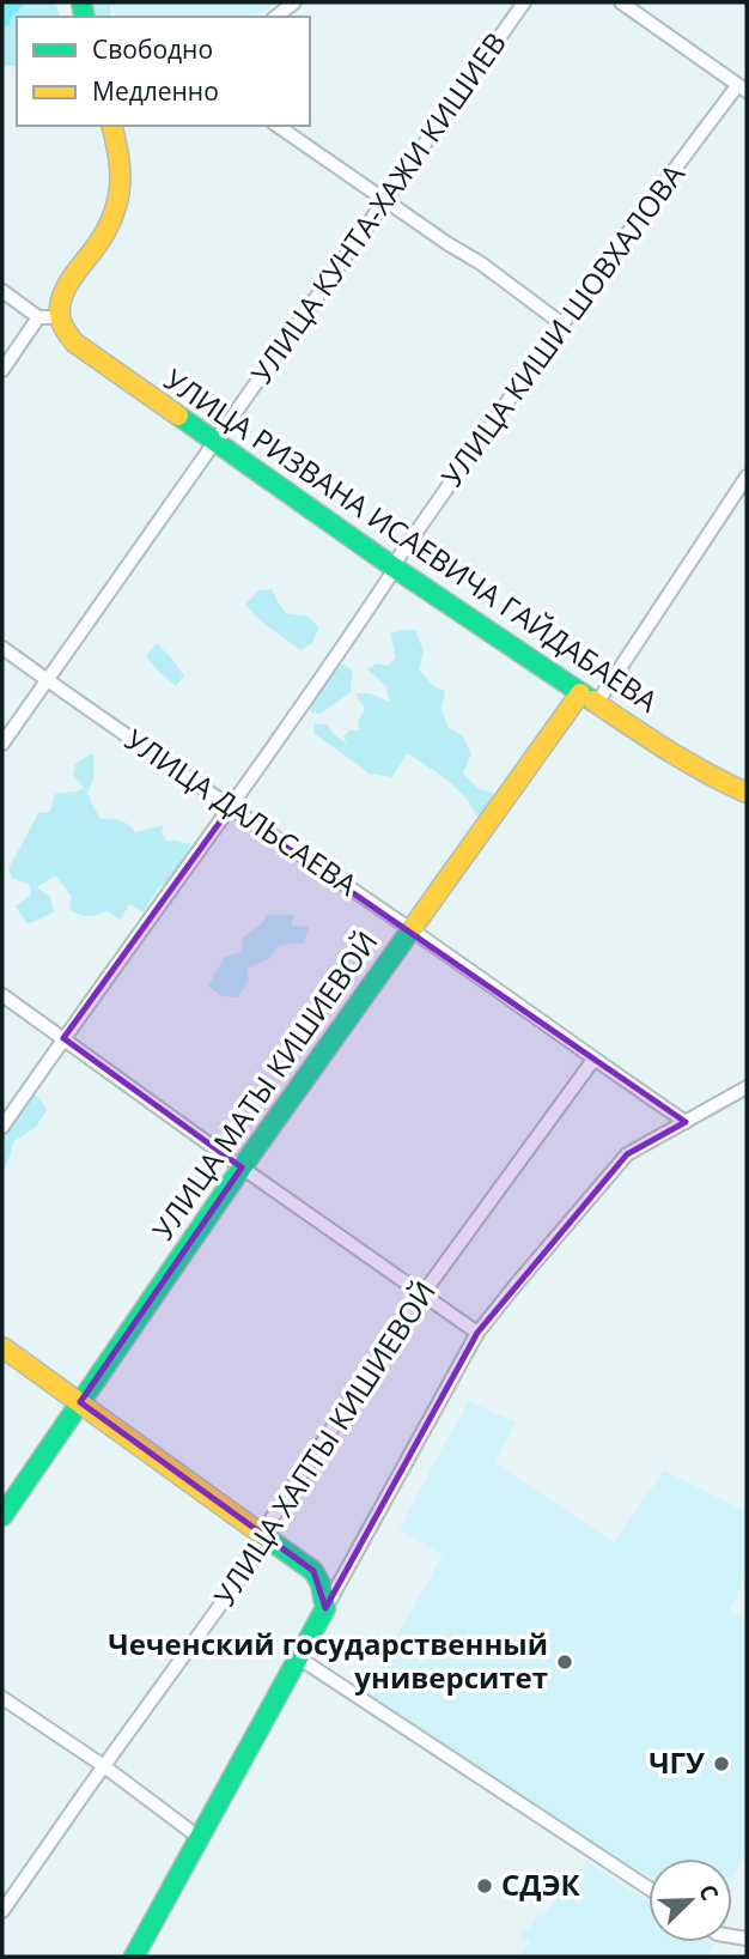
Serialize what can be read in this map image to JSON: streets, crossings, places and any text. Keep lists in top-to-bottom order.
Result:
{
  "streets": {
    "street": [
      "УЛИЦА КУНТА-ХАЖИ КИШИЕВ",
      "УЛИЦА КИШИ ШОВХАЛОВА",
      "УЛИЦА РИЗВАНА ИСАЕВИЧА ГАЙДАБАЕВА",
      "УЛИЦА ДАЛЬСАЕВА",
      "УЛИЦА МАТЫ КИШИЕВОЙ",
      "УЛИЦА ХАПТЫ КИШИЕВОЙ"
    ]
  },
  "crossings": [
    ["УЛИЦА КУНТА-ХАЖИ КИШИЕВ", "УЛИЦА РИЗВАНА ИСАЕВИЧА ГАЙДАБАЕВА"],
    ["УЛИЦА КУНТА-ХАЖИ КИШИЕВ", "УЛИЦА ДАЛЬСАЕВА"],
    ["УЛИЦА КИШИ ШОВХАЛОВА", "УЛИЦА РИЗВАНА ИСАЕВИЧА ГАЙДАБАЕВА"],
    ["УЛИЦА КИШИ ШОВХАЛОВА", "УЛИЦА ДАЛЬСАЕВА"],
    ["УЛИЦА РИЗВАНА ИСАЕВИЧА ГАЙДАБАЕВА", "УЛИЦА МАТЫ КИШИЕВОЙ"],
    ["УЛИЦА ДАЛЬСАЕВА", "УЛИЦА МАТЫ КИШИЕВОЙ"],
    ["УЛИЦА ДАЛЬСАЕВА", "УЛИЦА ХАПТЫ КИШИЕВОЙ"]
  ],
  "places": ["Чеченский государственный университет", "ЧГУ", "СДЭК"],
  "legend": ["Свободно", "Медленно"],
  "north": "top right"
}
